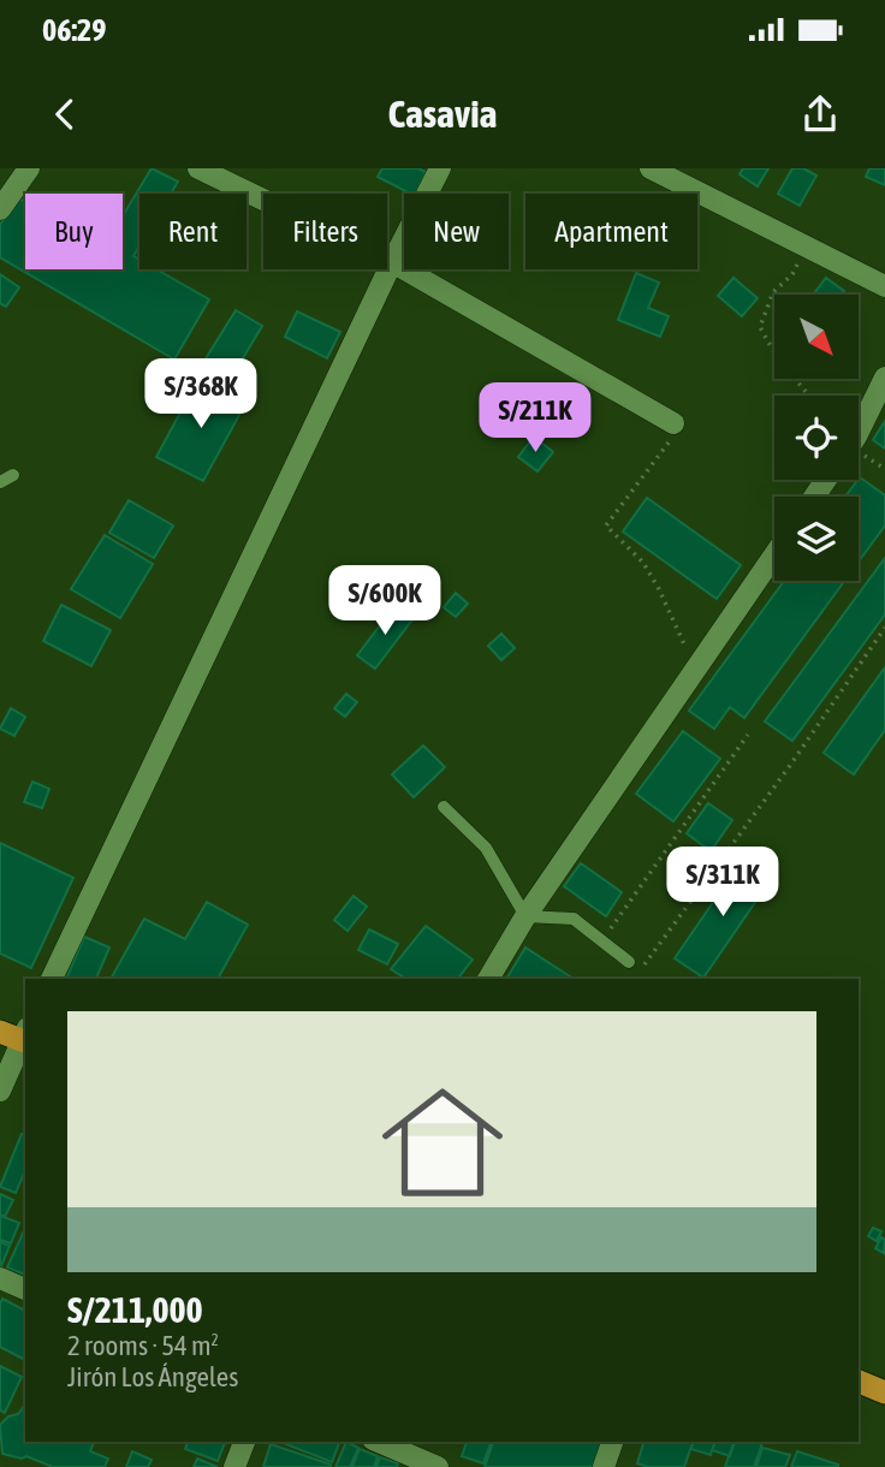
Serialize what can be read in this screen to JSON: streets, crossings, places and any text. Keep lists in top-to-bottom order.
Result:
{
  "north": "bottom right",
  "page": {
    "status": "06:29",
    "header": "Casavia",
    "chip": [
      "Buy",
      "Rent",
      "Filters",
      "New",
      "Apartment"
    ],
    "price": [
      "S/368K",
      "S/211K",
      "S/600K",
      "S/311K"
    ],
    "list": [
      {
        "name": "S/211,000",
        "note": "2 rooms · 54 m² · Jirón Los Ángeles"
      }
    ]
  }
}
